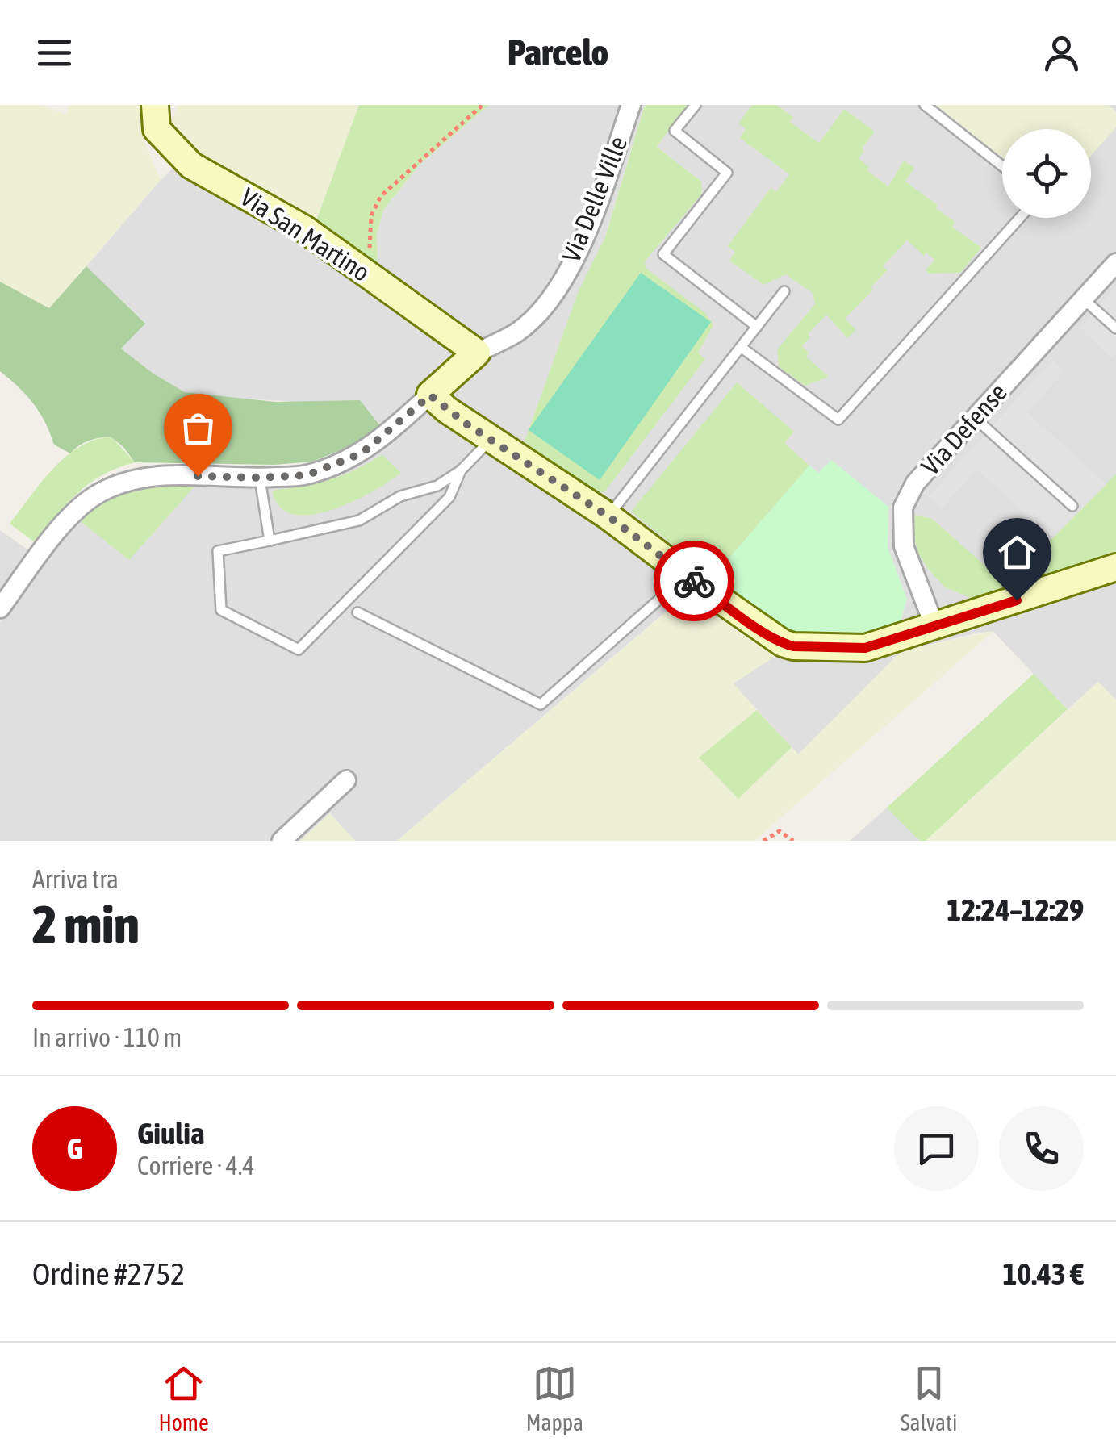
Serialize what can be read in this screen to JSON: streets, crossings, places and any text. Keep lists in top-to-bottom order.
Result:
{
  "streets": {
    "street": ["Via Delle Ville", "Via San Martino", "Via Defense"]
  },
  "crossings": [
    ["Via Delle Ville", "Via San Martino"]
  ],
  "page": {
    "header": "Parcelo",
    "heading": ["2 min", "Arriva tra", "12:24–12:29"],
    "panel": [
      "Giulia",
      "Corriere · 4.4",
      "Ordine #2752",
      "10.43 €"
    ],
    "bar": "In arrivo · 110 m",
    "round": "G",
    "tabs": ["Home", "Mappa", "Salvati"]
  }
}
